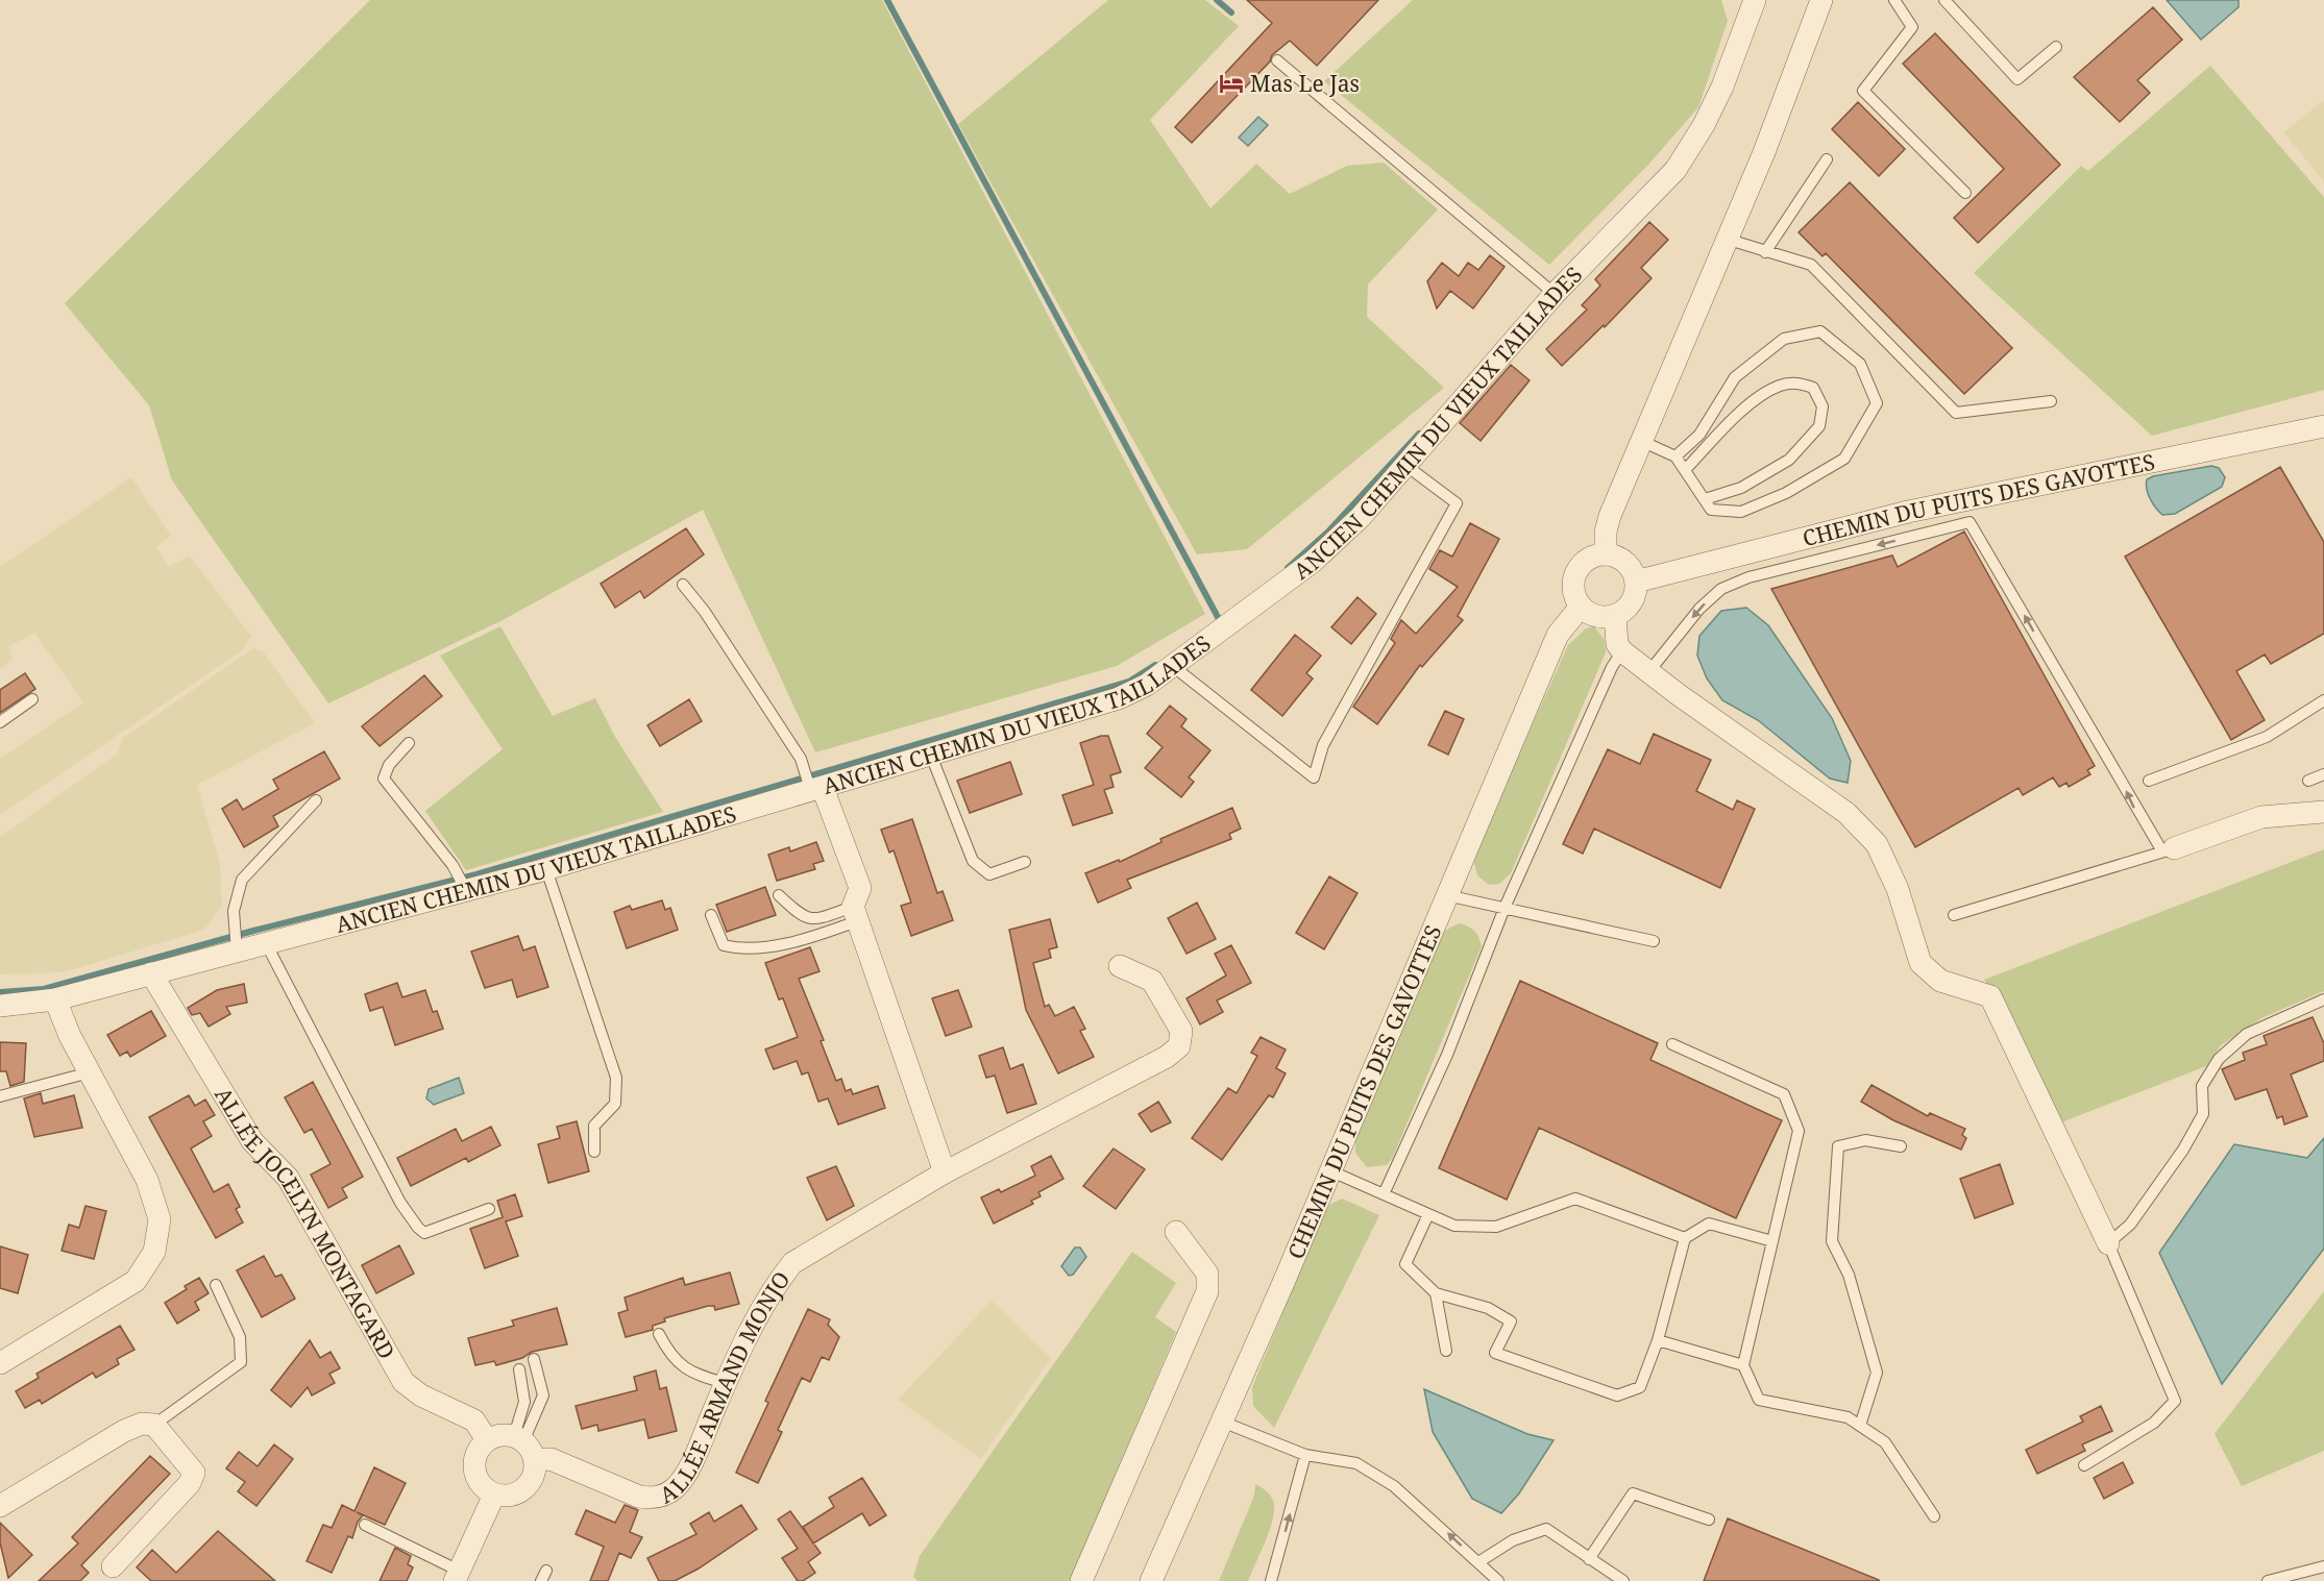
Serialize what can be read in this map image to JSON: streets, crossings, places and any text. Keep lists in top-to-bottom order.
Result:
{
  "streets": {
    "street": [
      "ANCIEN CHEMIN DU VIEUX TAILLADES",
      "CHEMIN DU PUITS DES GAVOTTES",
      "ALLÉE JOCELYN MONTAGARD",
      "ALLÉE ARMAND MONJO"
    ]
  },
  "crossings": [
    ["ANCIEN CHEMIN DU VIEUX TAILLADES", "ALLÉE JOCELYN MONTAGARD"],
    ["ALLÉE JOCELYN MONTAGARD", "ALLÉE ARMAND MONJO"]
  ],
  "places": {
    "hotel": ["Mas Le Jas"]
  }
}
